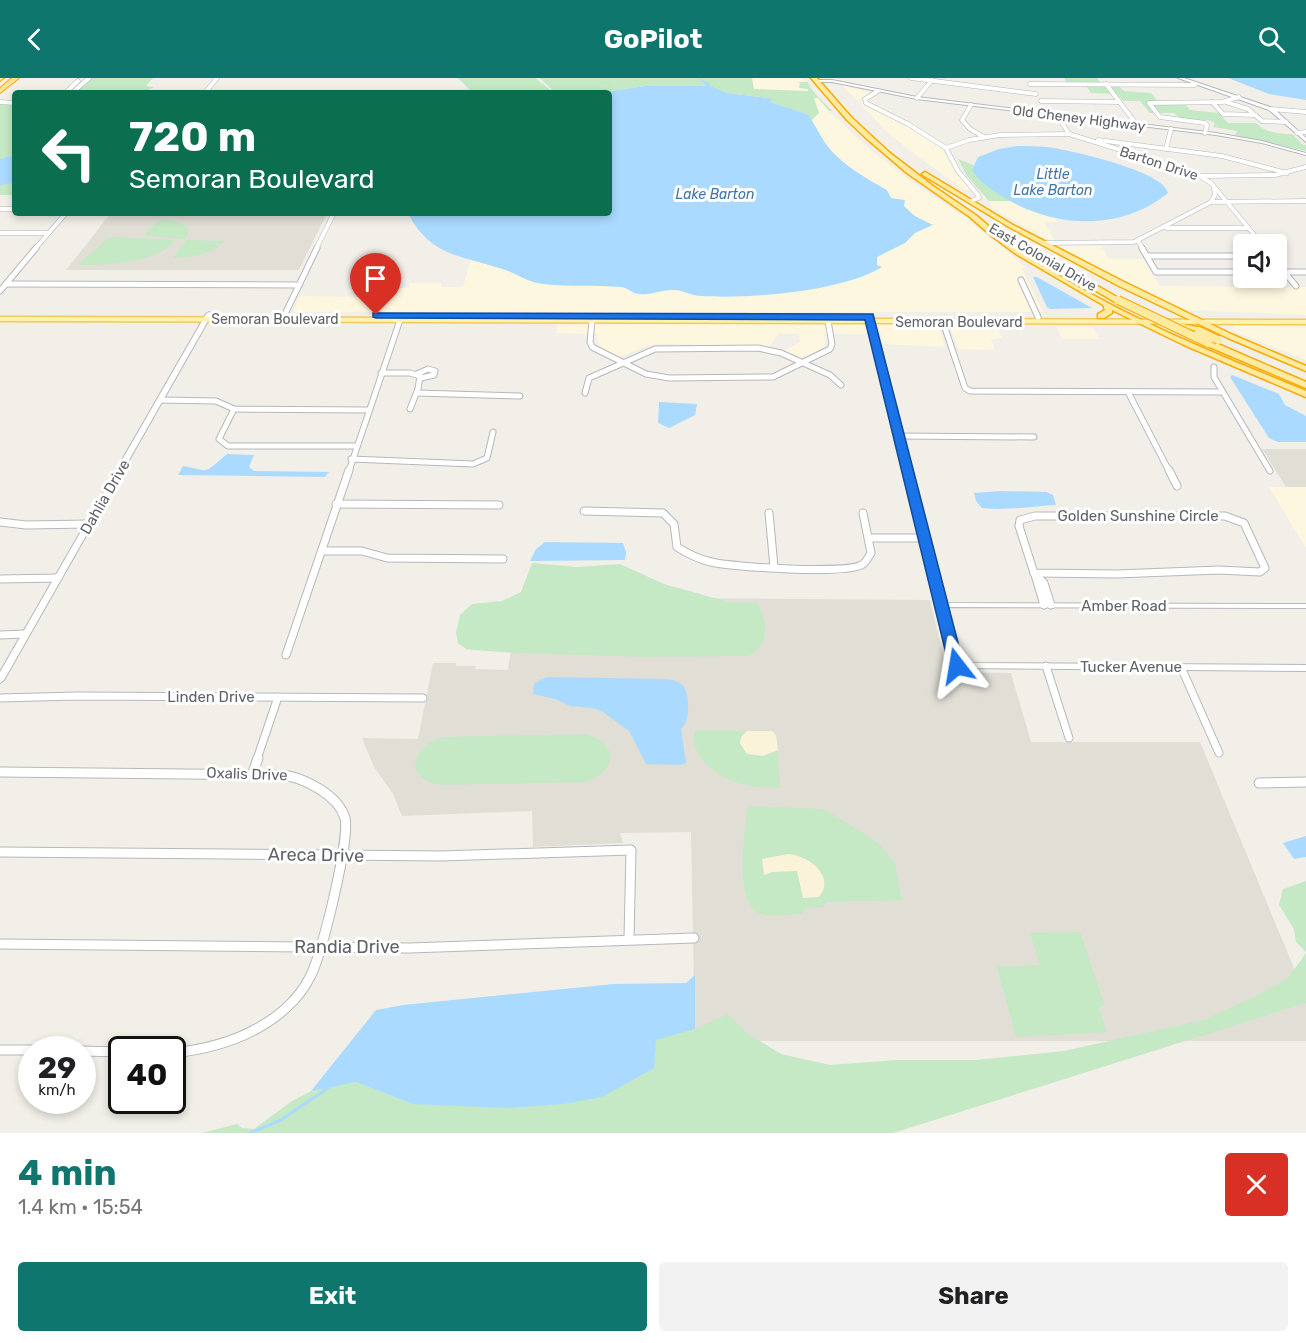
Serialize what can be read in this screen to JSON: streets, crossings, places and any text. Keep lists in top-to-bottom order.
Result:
{
  "streets": {
    "highway": ["East Colonial Drive"],
    "main road": ["Semoran Boulevard"],
    "street": [
      "Old Cheney Highway",
      "Barton Drive",
      "Dahlia Drive",
      "Golden Sunshine Circle",
      "Amber Road",
      "Tucker Avenue",
      "Linden Drive",
      "Oxalis Drive",
      "Areca Drive",
      "Randia Drive"
    ]
  },
  "crossings": [
    ["Old Cheney Highway", "East Colonial Drive"],
    ["Semoran Boulevard", "Dahlia Drive"],
    ["Golden Sunshine Circle", "Amber Road"],
    ["Amber Road", "Tucker Avenue"],
    ["Oxalis Drive", "Areca Drive"],
    ["Oxalis Drive", "Randia Drive"],
    ["Areca Drive", "Randia Drive"]
  ],
  "water": ["Little Lake Barton", "Lake Barton"],
  "page": {
    "header": "GoPilot",
    "turn": ["720 m", "Semoran Boulevard"],
    "speed": "29 km/h",
    "limit": "40",
    "heading": ["4 min", "1.4 km · 15:54"],
    "buttons": ["Exit", "Share"]
  }
}
